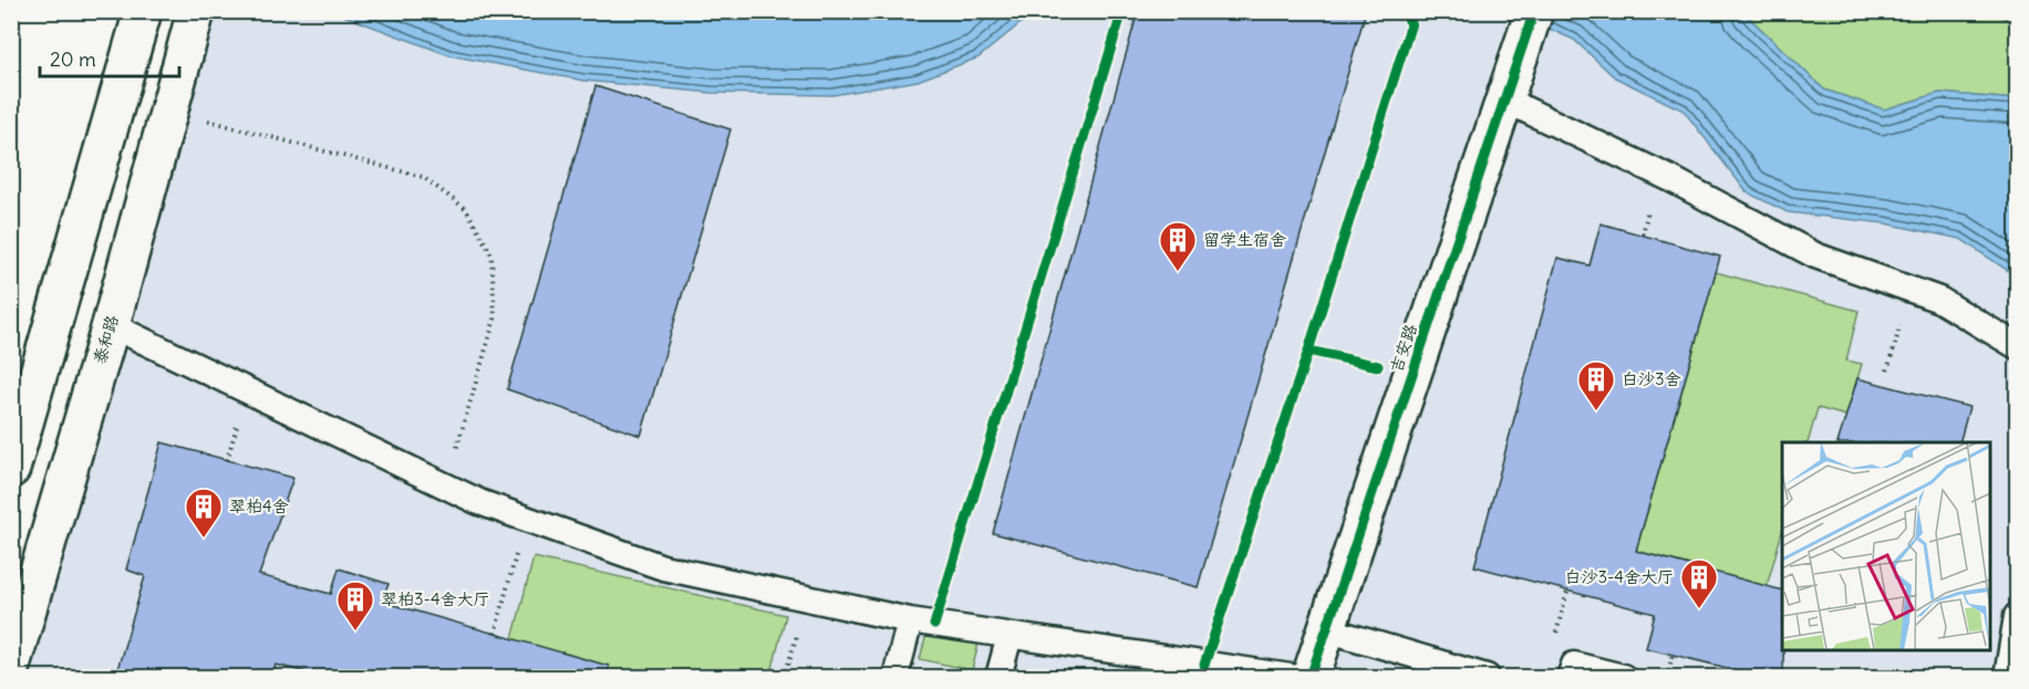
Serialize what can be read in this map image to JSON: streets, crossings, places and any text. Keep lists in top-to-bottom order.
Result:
{
  "streets": {
    "street": ["泰和路", "吉安路"]
  },
  "places": {
    "building": [
      "留学生宿舍",
      "白沙3舍",
      "翠柏4舍",
      "白沙3-4舍大厅",
      "翠柏3-4舍大厅"
    ]
  },
  "scale_bar": "20 m"
}
